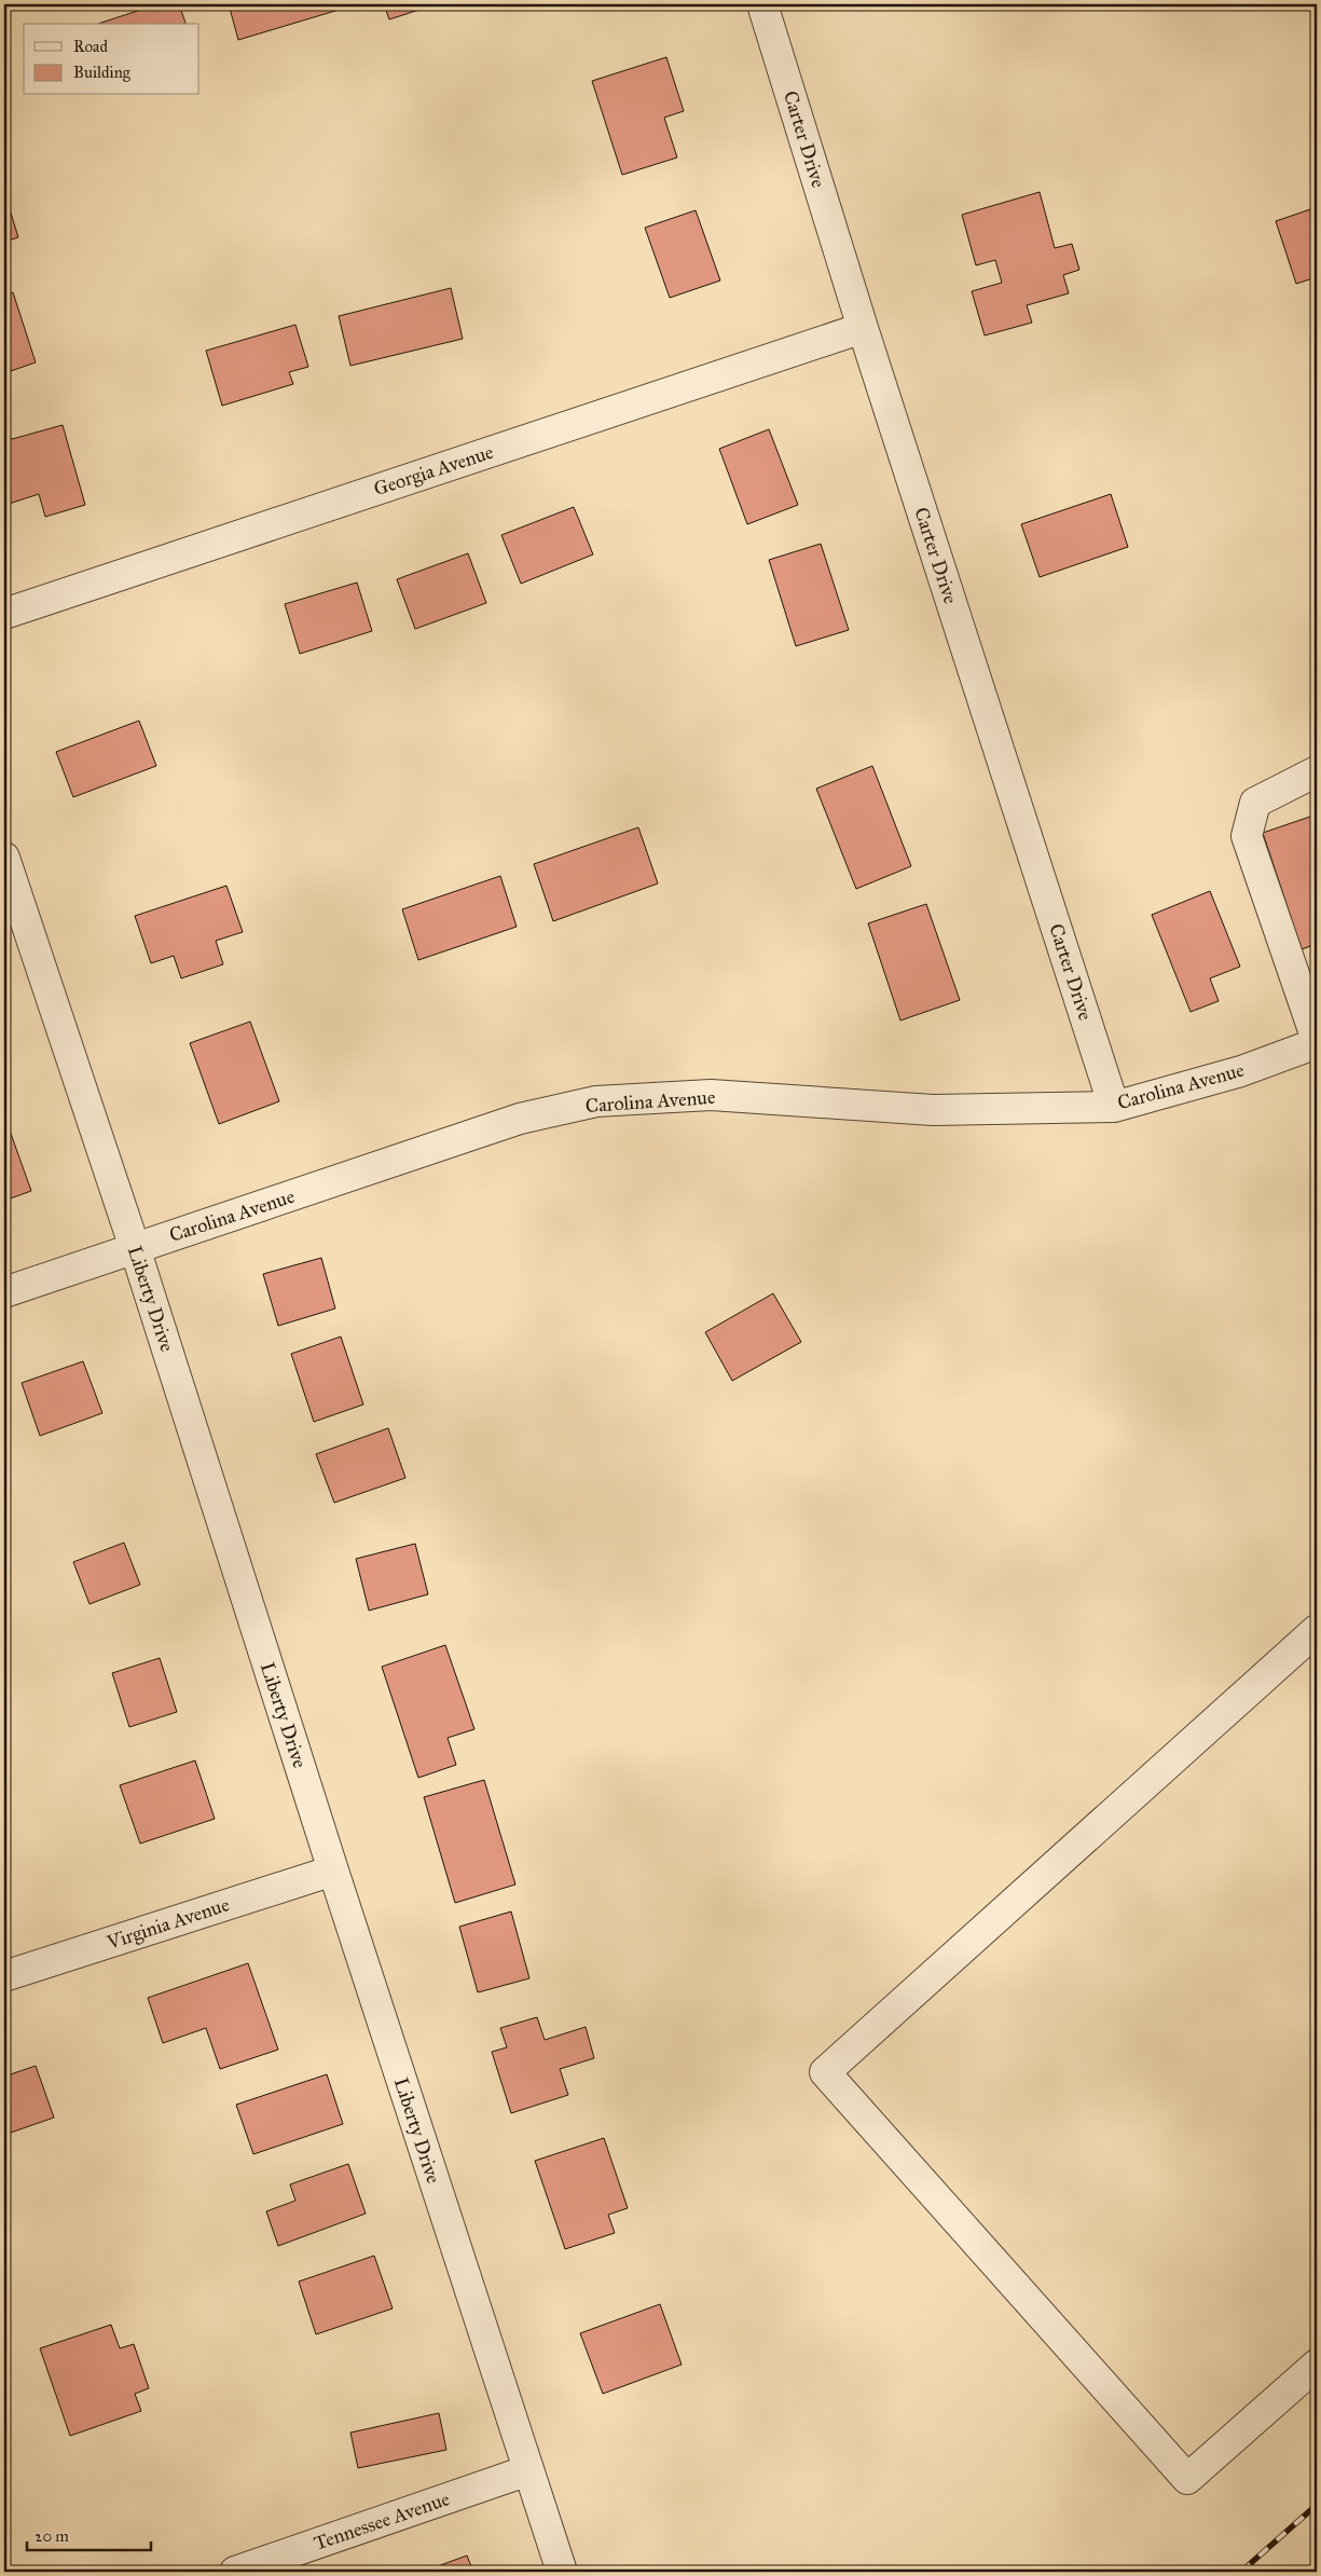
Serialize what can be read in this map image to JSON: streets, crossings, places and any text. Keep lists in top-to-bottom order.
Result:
{
  "streets": {
    "street": [
      "Carter Drive",
      "Georgia Avenue",
      "Carolina Avenue",
      "Liberty Drive",
      "Virginia Avenue",
      "Tennessee Avenue"
    ]
  },
  "crossings": [
    ["Carter Drive", "Georgia Avenue"],
    ["Carter Drive", "Carolina Avenue"],
    ["Carolina Avenue", "Liberty Drive"],
    ["Liberty Drive", "Virginia Avenue"],
    ["Liberty Drive", "Tennessee Avenue"]
  ],
  "legend": ["Road", "Building"],
  "scale_bar": "20 m"
}
